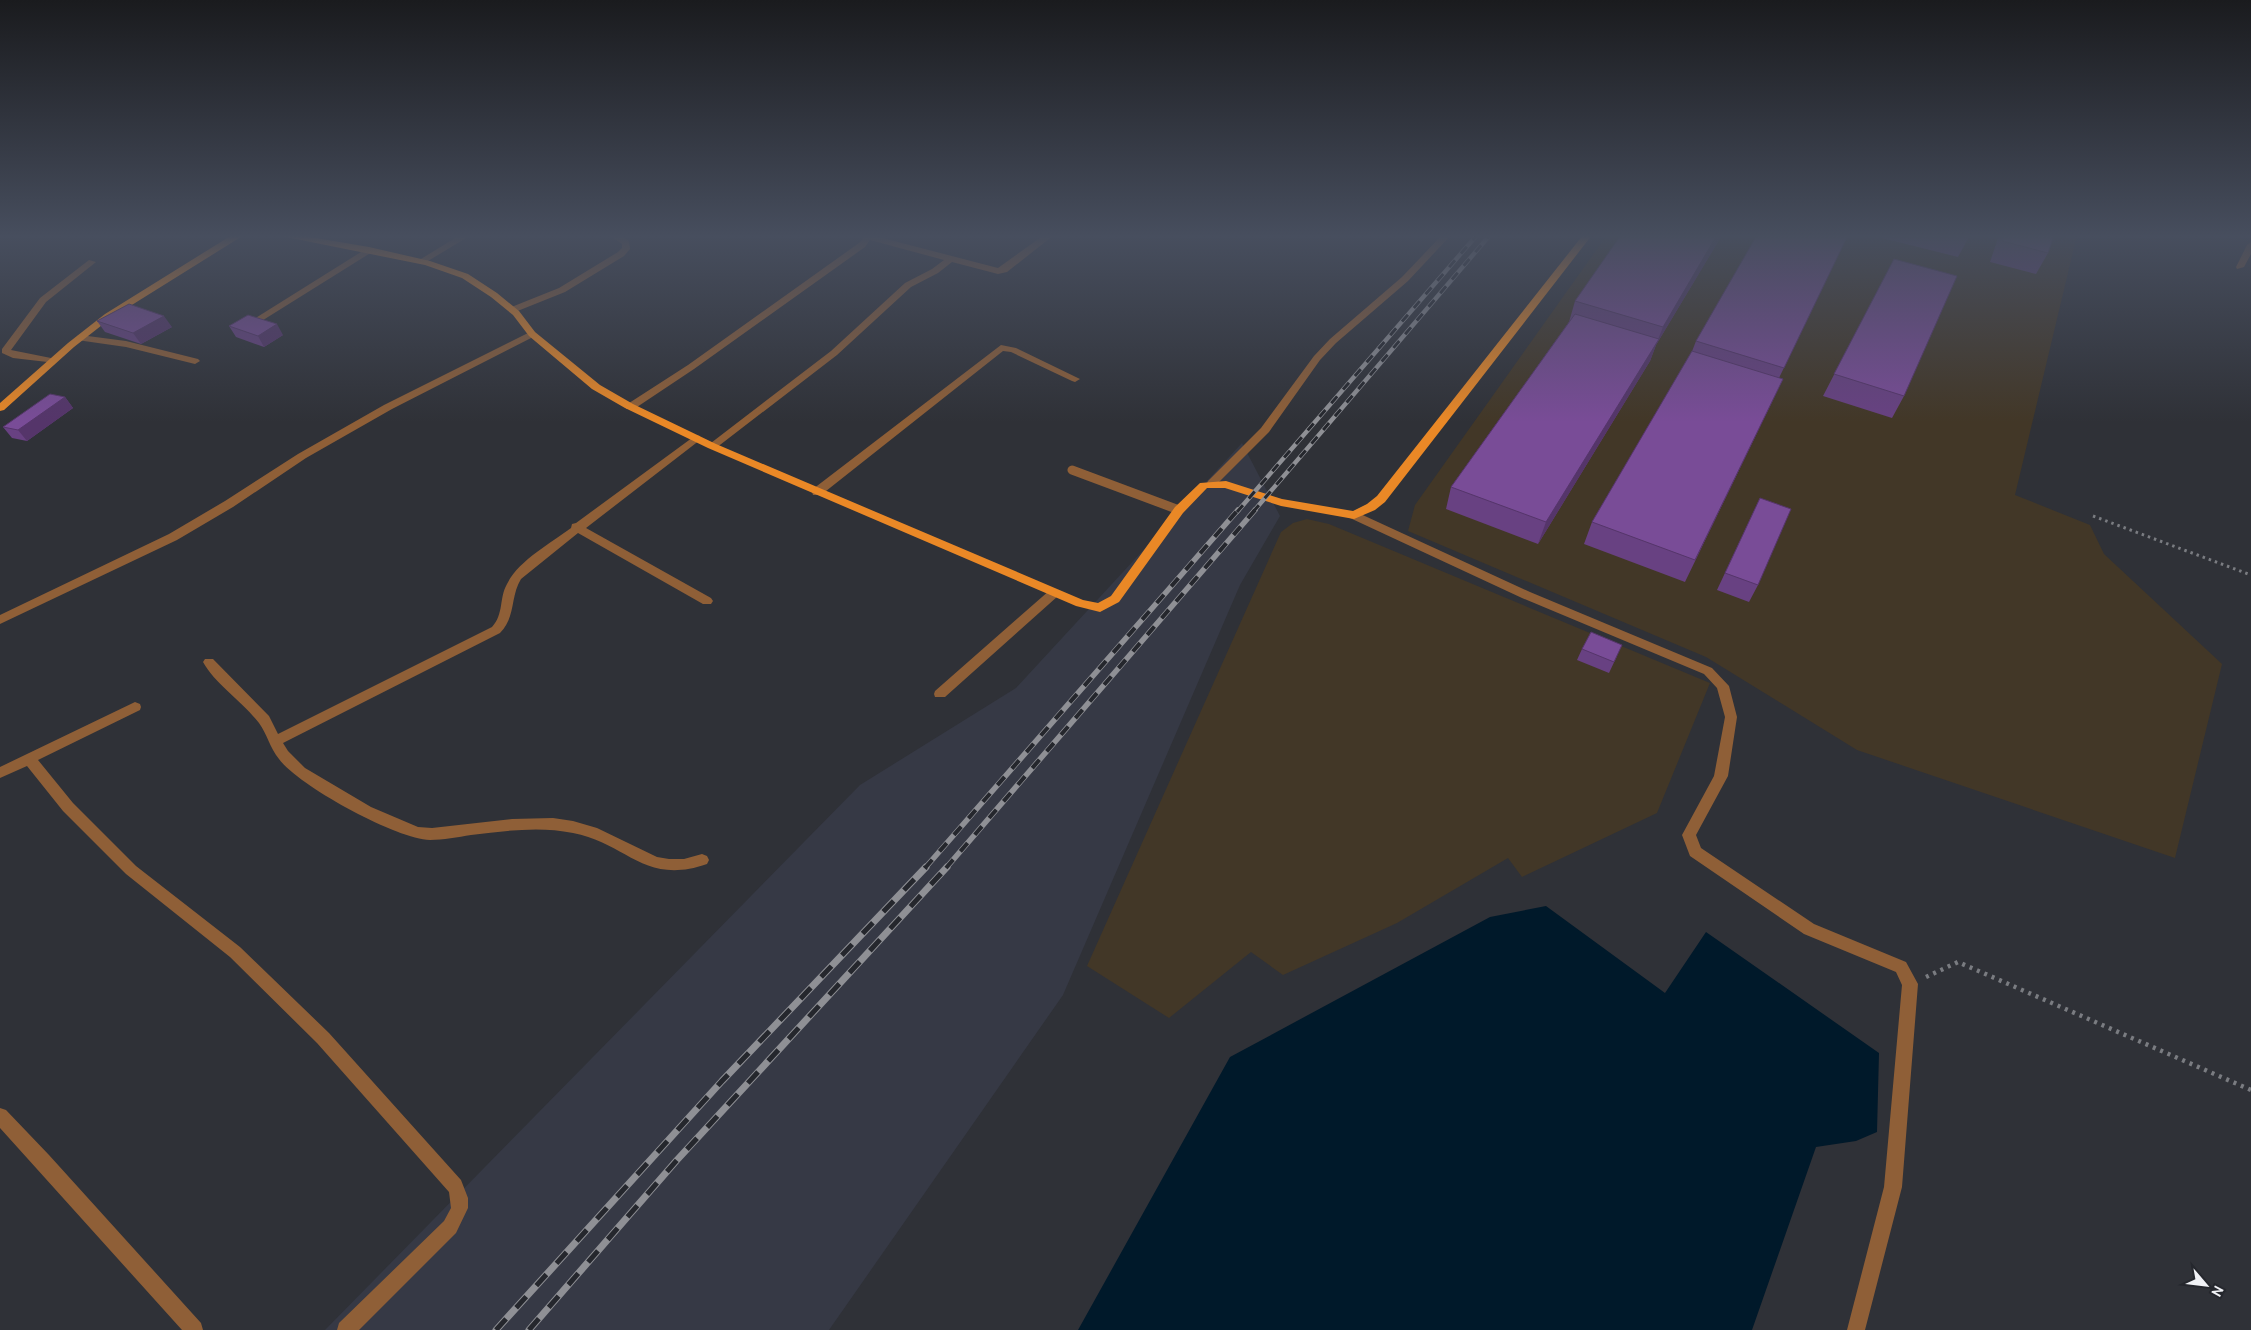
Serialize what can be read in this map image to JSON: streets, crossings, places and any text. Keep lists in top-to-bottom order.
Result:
{
  "north": "bottom right"
}
